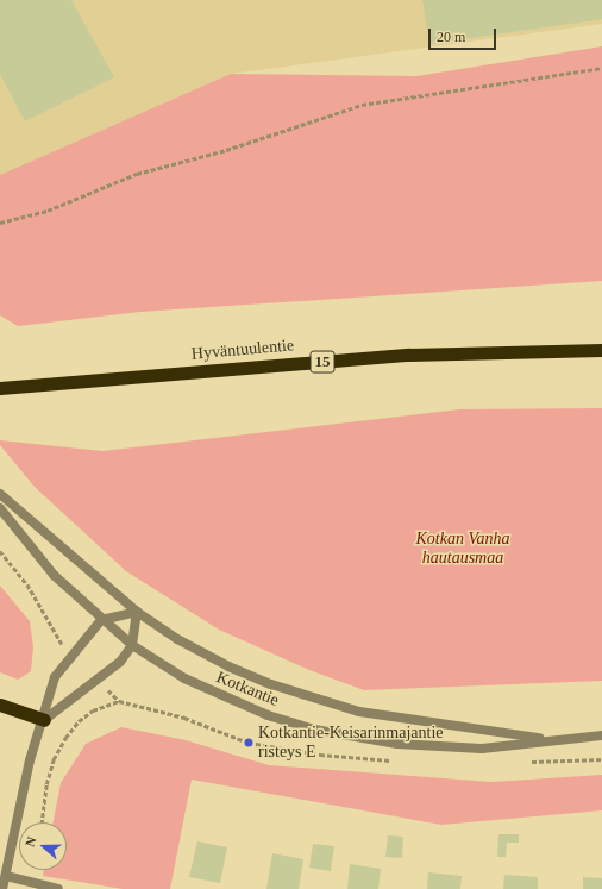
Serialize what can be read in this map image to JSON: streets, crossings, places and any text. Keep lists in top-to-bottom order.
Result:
{
  "streets": {
    "highway": ["Hyväntuulentie", "15"],
    "street": ["Kotkantie"]
  },
  "parks": ["Kotkan Vanha hautausmaa"],
  "places": ["Kotkantie-Keisarinmajantie risteys E"],
  "scale_bar": "20 m",
  "north": "left"
}
